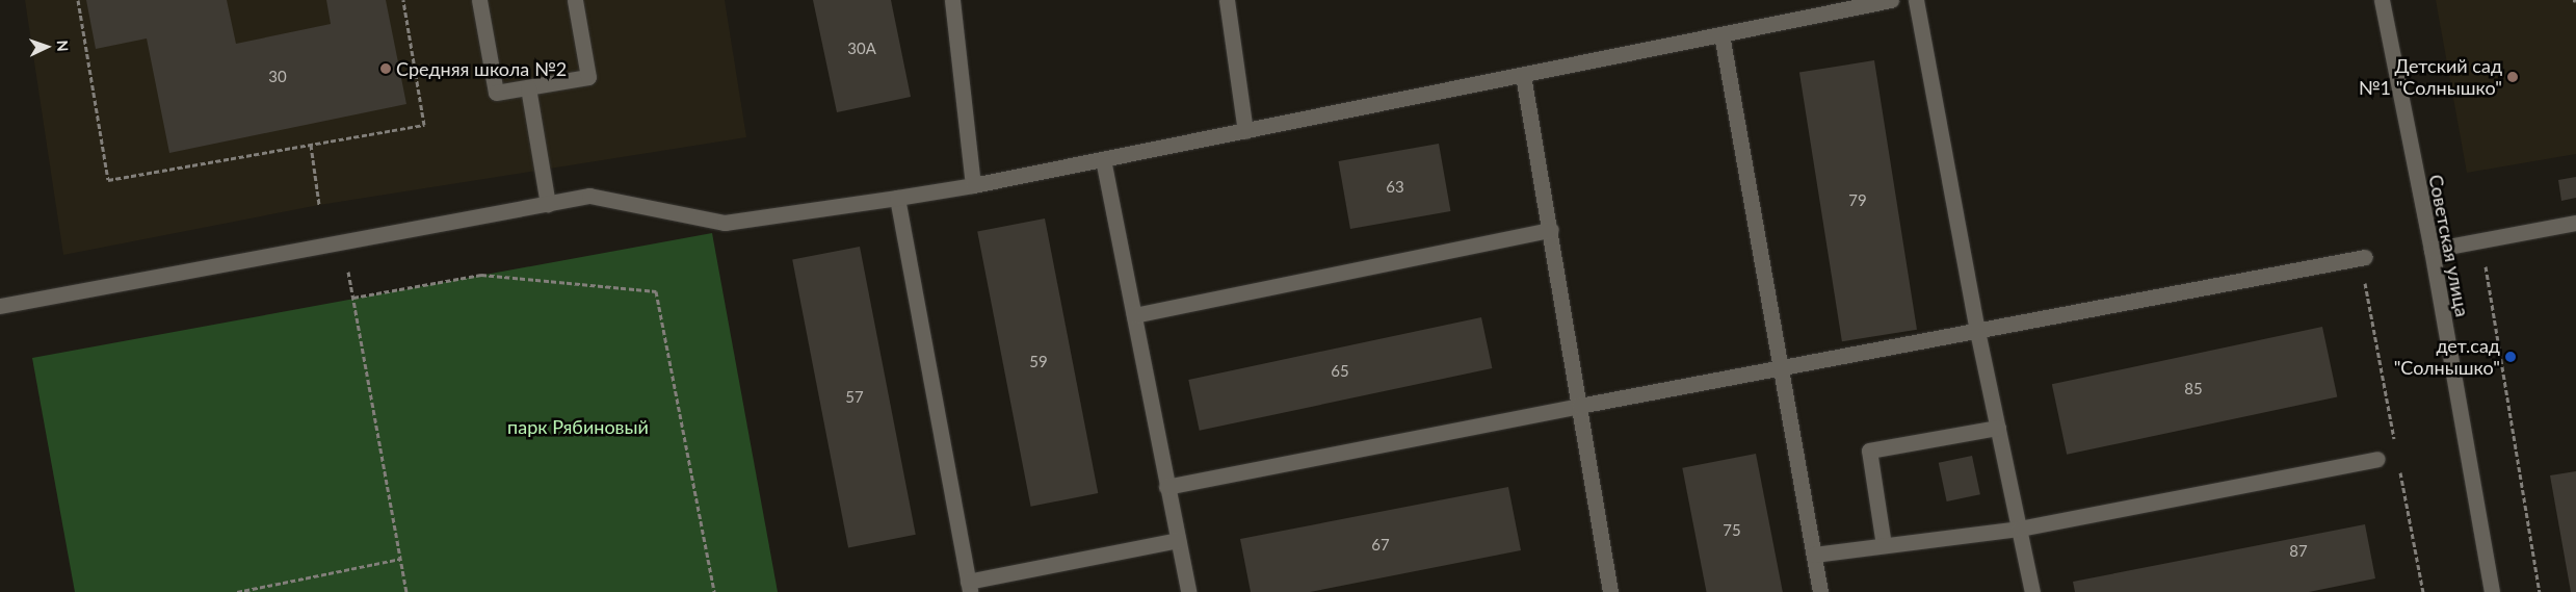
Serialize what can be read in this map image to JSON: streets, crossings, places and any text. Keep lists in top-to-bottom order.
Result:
{
  "streets": {
    "street": ["Советская улица"]
  },
  "parks": ["парк Рябиновый"],
  "places": ["Средняя школа №2", "Детский сад №1 \"Солнышко\"", "дет.сад \"Солнышко\""],
  "house_numbers": [
    "30А",
    "30",
    "63",
    "79",
    "59",
    "65",
    "85",
    "57",
    "75",
    "67",
    "87"
  ],
  "north": "right"
}
